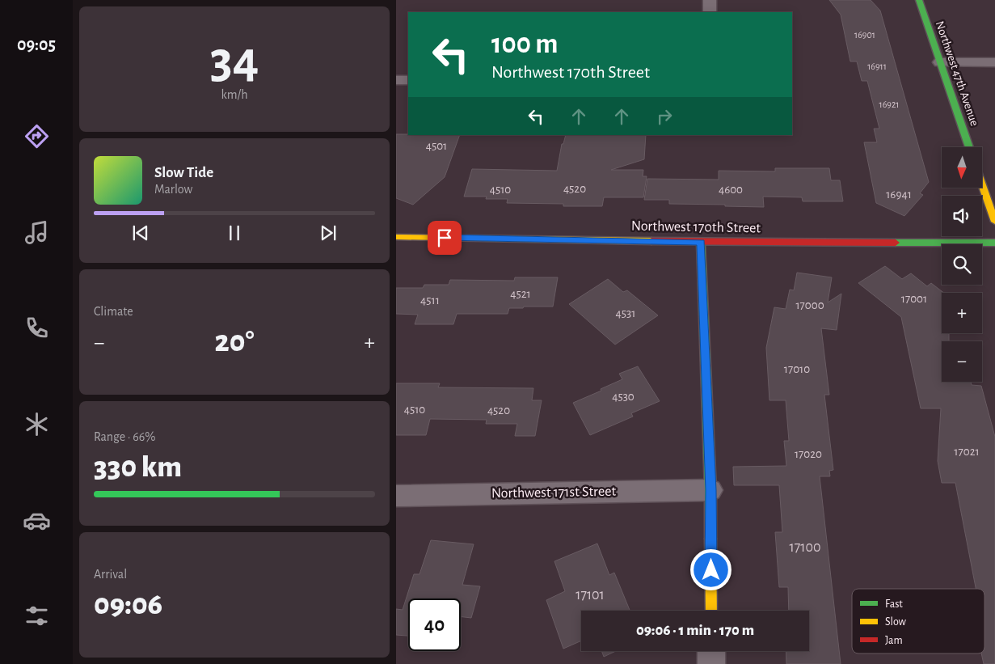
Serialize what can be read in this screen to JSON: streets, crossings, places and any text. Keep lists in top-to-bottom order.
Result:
{
  "streets": {
    "street": ["Northwest 47th Avenue", "Northwest 170th Street", "Northwest 171st Street"]
  },
  "house_numbers": [
    "16901",
    "16911",
    "16921",
    "4501",
    "4520",
    "4510",
    "4600",
    "16941",
    "4521",
    "17001",
    "4511",
    "17000",
    "4531",
    "17010",
    "4530",
    "4510",
    "4520",
    "17021",
    "17020",
    "17100",
    "17101"
  ],
  "legend": ["Fast", "Slow", "Jam"],
  "north": "bottom",
  "page": {
    "tabs": "09:05",
    "tile": [
      ["34", "km/h"],
      "Climate",
      ["Range · 66%", "330 km"],
      ["Arrival", "09:06"]
    ],
    "turn": ["100 m", "Northwest 170th Street"],
    "map_buttons": ["+", "−"],
    "song": ["Slow Tide", "Marlow"],
    "heat": ["−", "20°", "+"],
    "limit": "40",
    "trip": "09:06 · 1 min · 170 m"
  }
}
